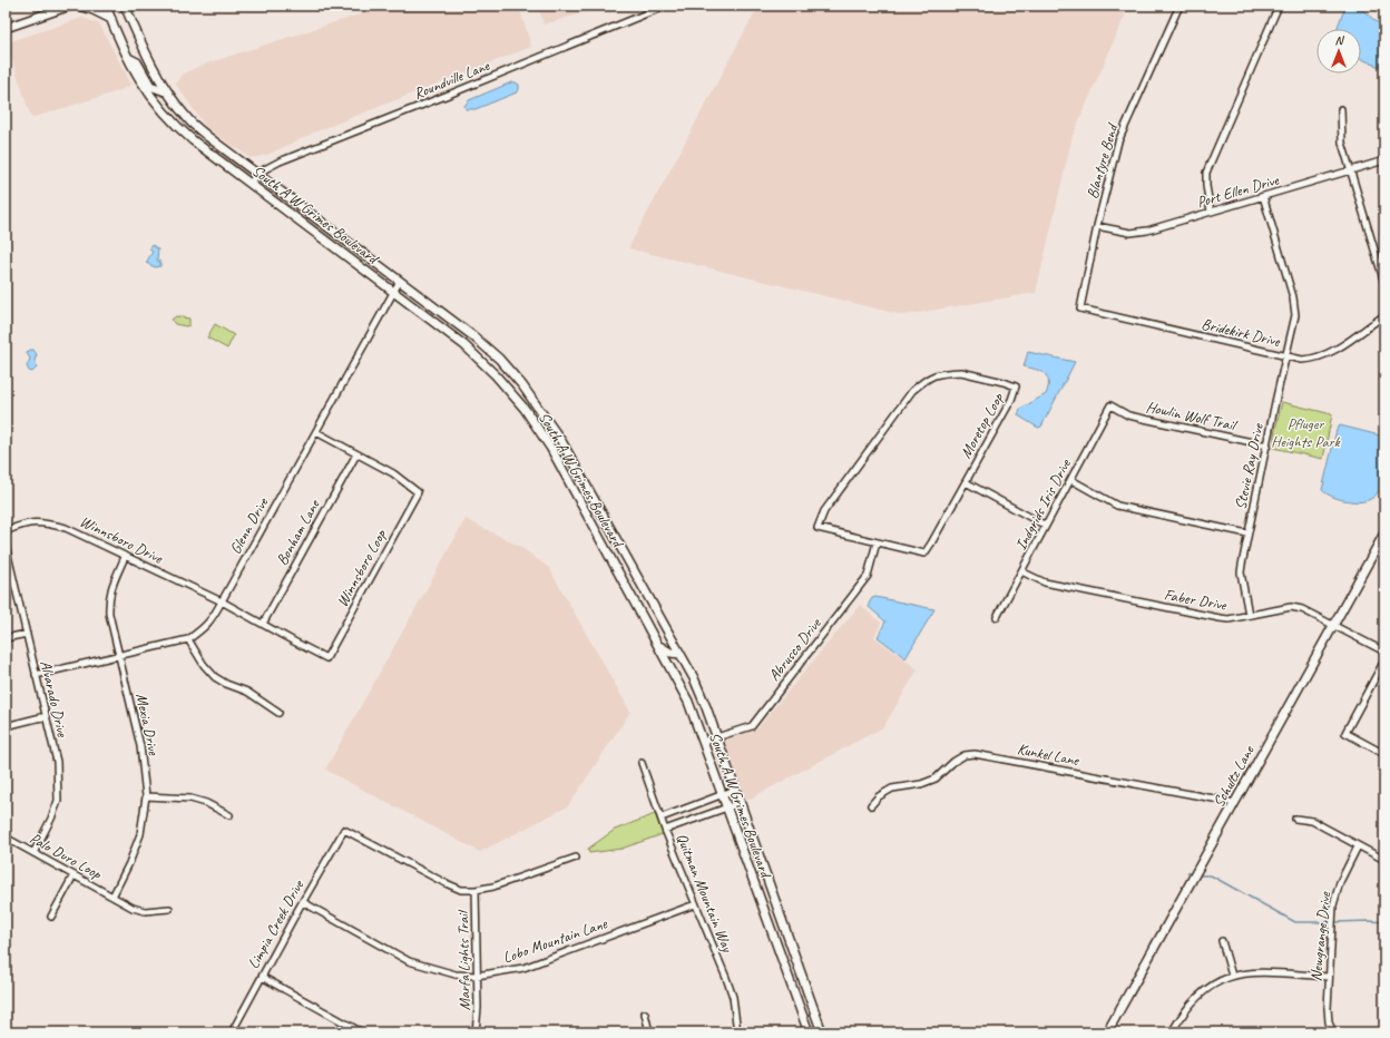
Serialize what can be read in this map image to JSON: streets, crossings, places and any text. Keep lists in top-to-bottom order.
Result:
{
  "streets": {
    "main road": ["South A W Grimes Boulevard", "Schultz Lane"],
    "street": [
      "Roundville Lane",
      "Blantyre Bend",
      "Port Ellen Drive",
      "Bridekirk Drive",
      "Howlin Wolf Trail",
      "Moretop Loop",
      "Stevie Ray Drive",
      "Indgrids Iris Drive",
      "Glenn Drive",
      "Bonham Lane",
      "Winnsboro Drive",
      "Winnsboro Loop",
      "Faber Drive",
      "Abrusco Drive",
      "Alvarado Drive",
      "Mexia Drive",
      "Kunkel Lane",
      "Palo Duro Loop",
      "Quitman Mountain Way",
      "Limpia Creek Drive",
      "Newgrange Drive",
      "Lobo Mountain Lane",
      "Marfa Lights Trail"
    ]
  },
  "crossings": [
    ["Roundville Lane", "South A W Grimes Boulevard"],
    ["Blantyre Bend", "Port Ellen Drive"],
    ["Blantyre Bend", "Bridekirk Drive"],
    ["Port Ellen Drive", "Stevie Ray Drive"],
    ["South A W Grimes Boulevard", "Glenn Drive"],
    ["South A W Grimes Boulevard", "Abrusco Drive"],
    ["Bridekirk Drive", "Stevie Ray Drive"],
    ["Howlin Wolf Trail", "Stevie Ray Drive"],
    ["Howlin Wolf Trail", "Indgrids Iris Drive"],
    ["Moretop Loop", "Abrusco Drive"],
    ["Stevie Ray Drive", "Faber Drive"],
    ["Indgrids Iris Drive", "Faber Drive"],
    ["Glenn Drive", "Winnsboro Drive"],
    ["Glenn Drive", "Winnsboro Loop"],
    ["Glenn Drive", "Alvarado Drive"],
    ["Glenn Drive", "Mexia Drive"],
    ["Bonham Lane", "Winnsboro Loop"],
    ["Winnsboro Drive", "Winnsboro Loop"],
    ["Winnsboro Drive", "Mexia Drive"],
    ["Faber Drive", "Schultz Lane"],
    ["Alvarado Drive", "Palo Duro Loop"],
    ["Mexia Drive", "Palo Duro Loop"],
    ["Kunkel Lane", "Schultz Lane"],
    ["Quitman Mountain Way", "Lobo Mountain Lane"],
    ["Limpia Creek Drive", "Lobo Mountain Lane"],
    ["Limpia Creek Drive", "Marfa Lights Trail"],
    ["Lobo Mountain Lane", "Marfa Lights Trail"]
  ],
  "parks": ["Pfluger Heights Park"],
  "north": "top"
}
